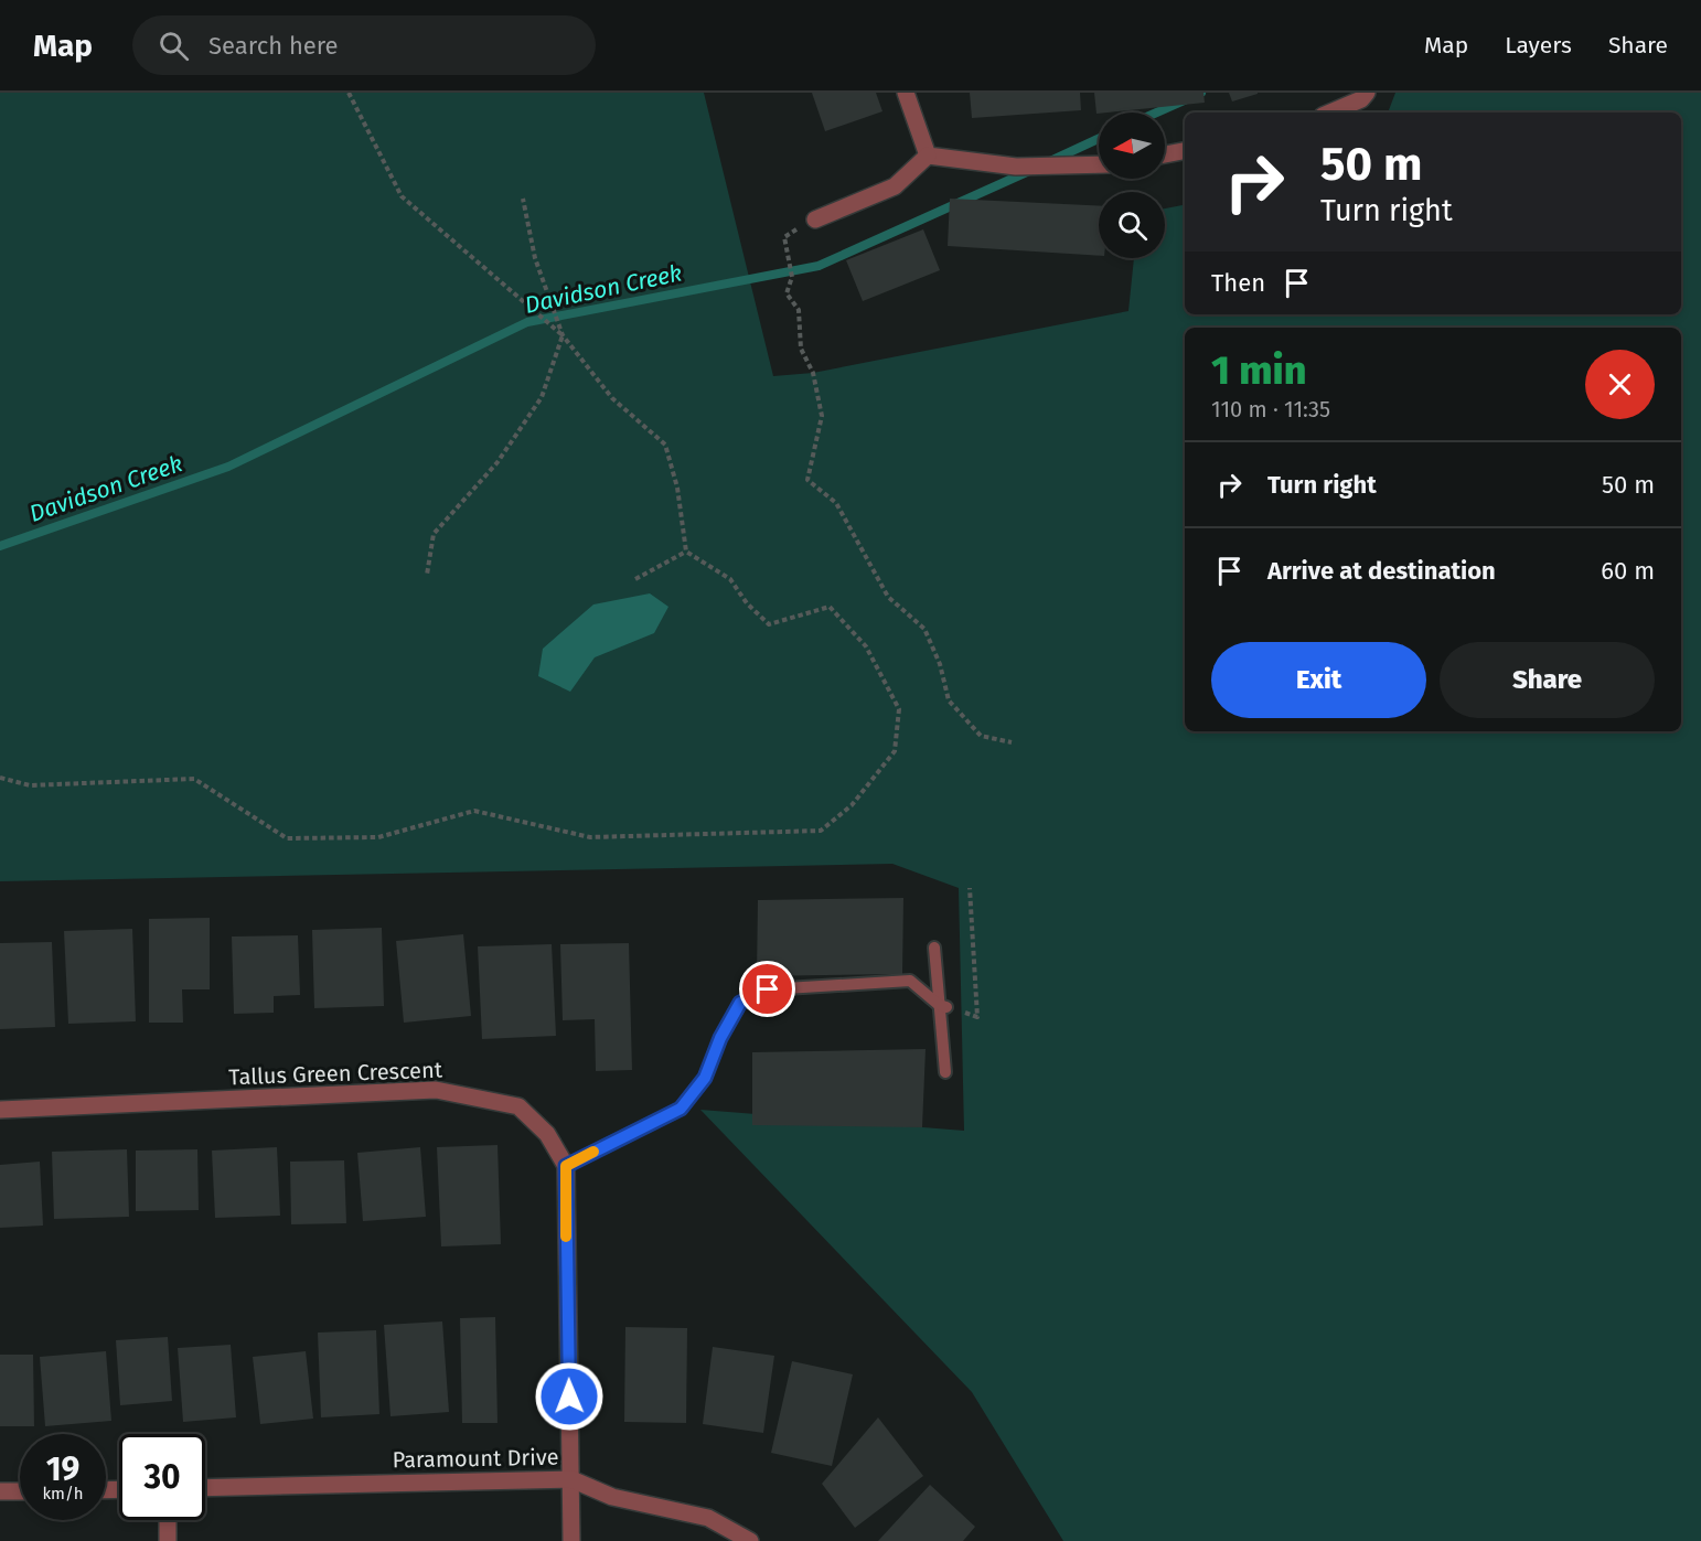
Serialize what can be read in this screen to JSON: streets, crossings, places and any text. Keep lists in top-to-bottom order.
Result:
{
  "streets": {
    "street": ["Tallus Green Crescent", "Paramount Drive"]
  },
  "water": ["Davidson Creek"],
  "north": "left",
  "page": {
    "header": "Map",
    "search": "Search here",
    "nav": ["Map", "Layers", "Share"],
    "turn": ["50 m", "Turn right"],
    "then": "Then",
    "heading": ["1 min", "110 m · 11:35"],
    "list": [
      {
        "name": "Turn right",
        "value": "50 m"
      },
      {
        "name": "Arrive at destination",
        "value": "60 m"
      }
    ],
    "buttons": ["Exit", "Share"],
    "speed": "19 km/h",
    "limit": "30"
  }
}
